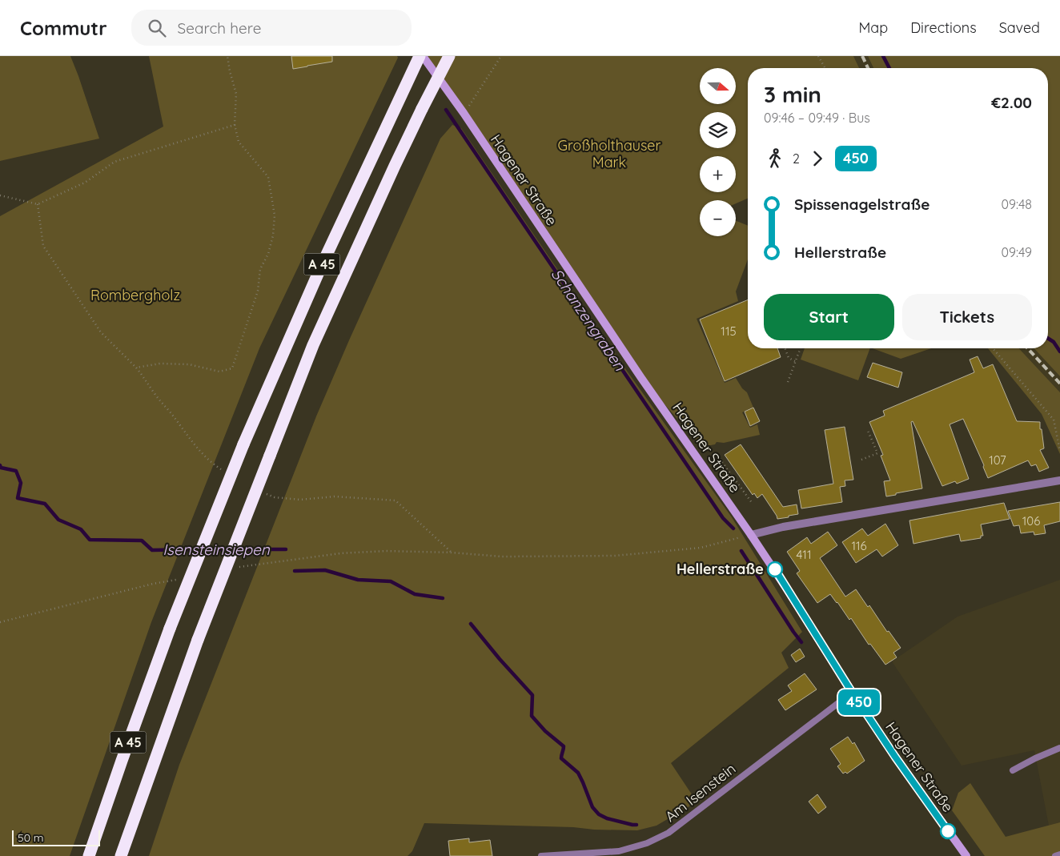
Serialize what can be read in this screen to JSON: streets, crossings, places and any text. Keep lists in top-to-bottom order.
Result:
{
  "streets": {
    "highway": ["A 45"],
    "main road": ["Hagener Straße"],
    "lane": ["Am Isenstein"]
  },
  "crossings": [
    ["Hagener Straße", "A 45"],
    ["Hagener Straße", "Am Isenstein"]
  ],
  "water": ["Schanzengraben", "Isensteinsiepen"],
  "parks": ["Großholthauser Mark", "Rombergholz"],
  "places": ["Hellerstraße"],
  "lines": ["bus line 450"],
  "house_numbers": [
    "115",
    "107",
    "106",
    "116",
    "411"
  ],
  "scale_bar": "50 m",
  "north": "right",
  "page": {
    "header": "Commutr",
    "search": "Search here",
    "nav": ["Map", "Directions", "Saved"],
    "on_map": "450",
    "map_buttons": ["+", "−"],
    "heading": ["3 min", "09:46 – 09:49 · Bus", "€2.00"],
    "legs": ["2", "450"],
    "list": [
      {
        "name": "Spissenagelstraße",
        "value": "09:48"
      },
      {
        "name": "Hellerstraße",
        "value": "09:49"
      }
    ],
    "buttons": ["Start", "Tickets"],
    "scale": "50 m"
  }
}
